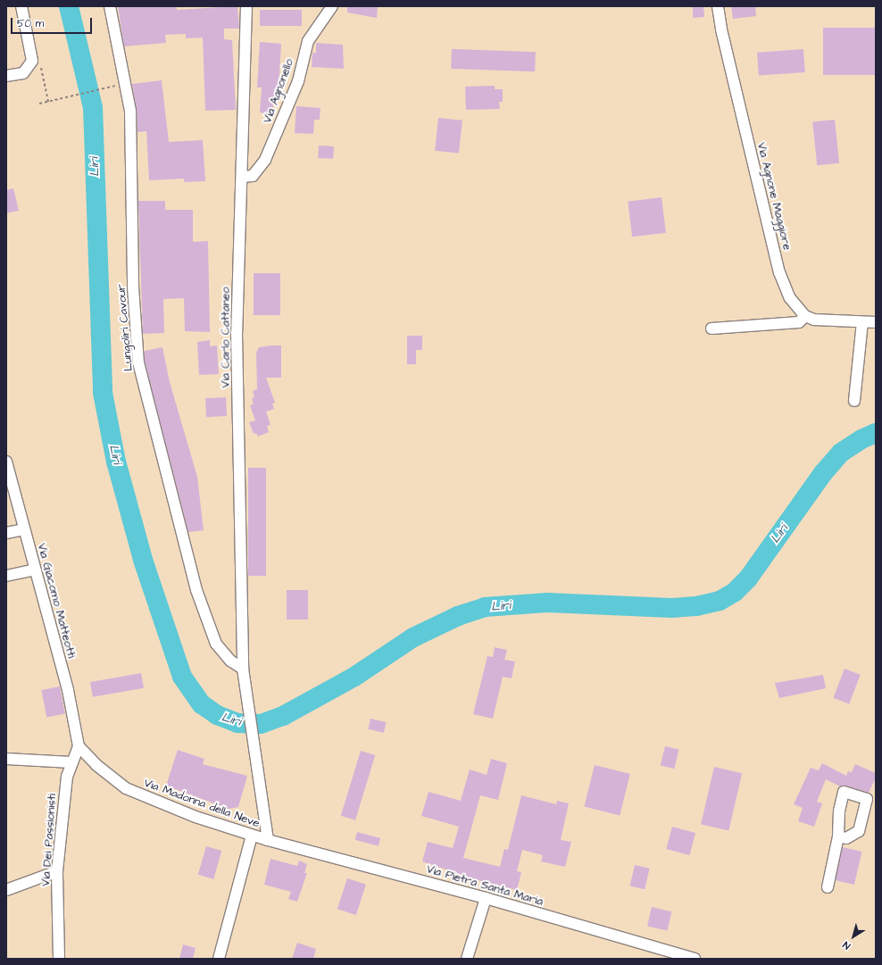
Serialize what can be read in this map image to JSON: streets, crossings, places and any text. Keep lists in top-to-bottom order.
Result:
{
  "streets": {
    "street": [
      "Via Agnonello",
      "Via Agnone Maggiore",
      "Lungoliri Cavour",
      "Via Carlo Cattaneo",
      "Via Giacomo Matteotti",
      "Via Madonna della Neve",
      "Via Dei Passionisti",
      "Via Pietra Santa Maria"
    ]
  },
  "crossings": [
    ["Via Agnonello", "Via Carlo Cattaneo"],
    ["Lungoliri Cavour", "Via Carlo Cattaneo"],
    ["Via Carlo Cattaneo", "Via Madonna della Neve"],
    ["Via Carlo Cattaneo", "Via Pietra Santa Maria"],
    ["Via Giacomo Matteotti", "Via Madonna della Neve"],
    ["Via Giacomo Matteotti", "Via Dei Passionisti"],
    ["Via Madonna della Neve", "Via Dei Passionisti"],
    ["Via Madonna della Neve", "Via Pietra Santa Maria"]
  ],
  "water": ["Liri"],
  "scale_bar": "50 m",
  "north": "bottom left"
}
